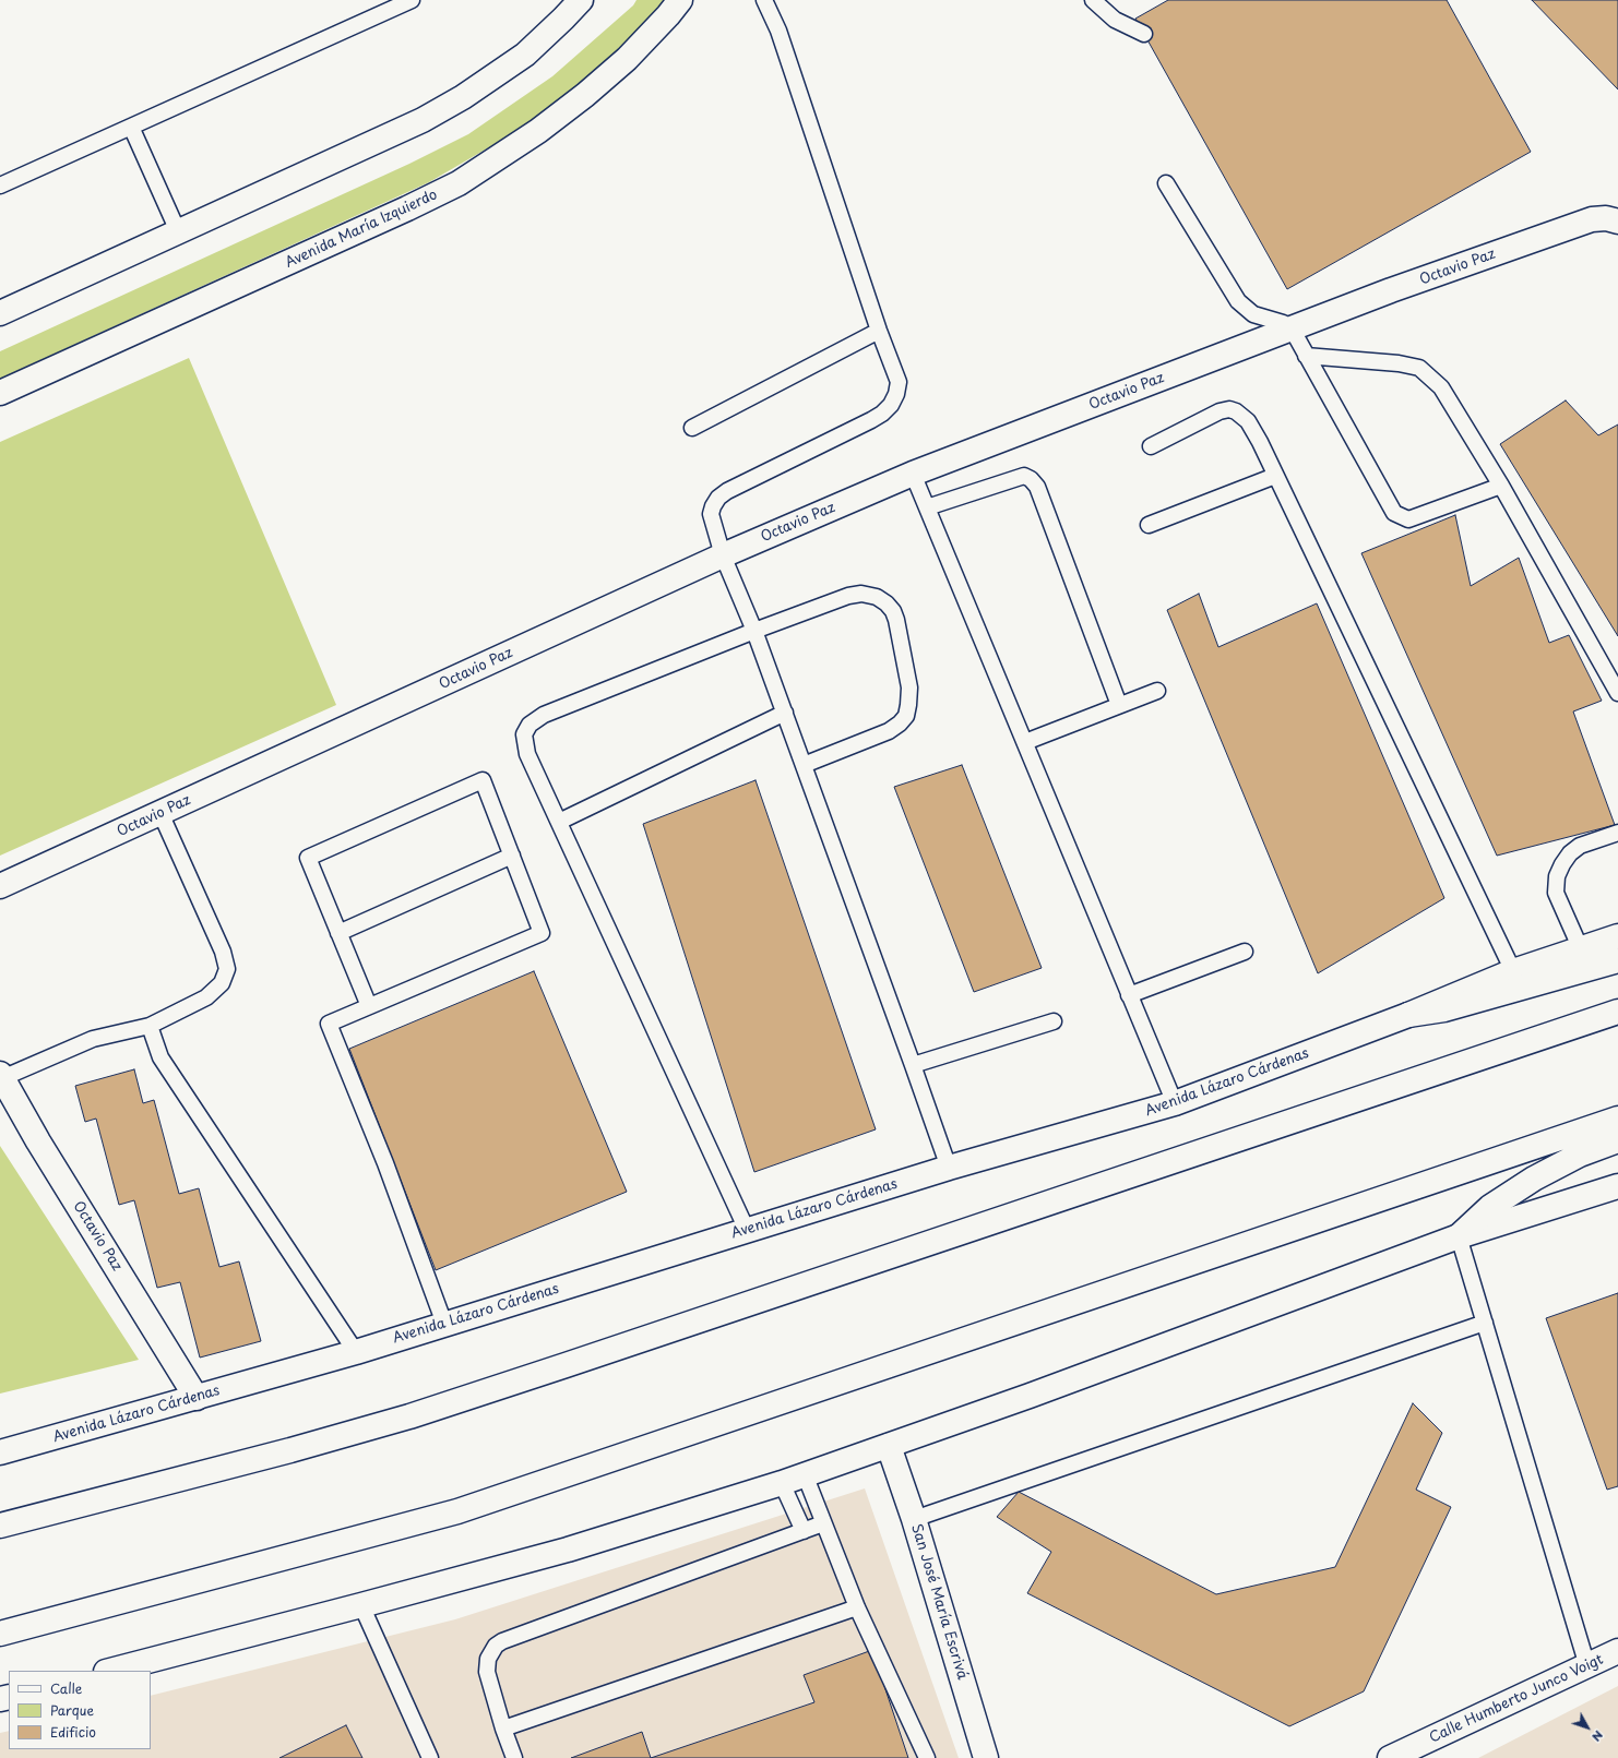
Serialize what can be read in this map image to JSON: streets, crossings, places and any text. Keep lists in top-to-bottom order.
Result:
{
  "streets": {
    "main road": [
      "Avenida María Izquierdo",
      "Octavio Paz",
      "Avenida Lázaro Cárdenas",
      "San José María Escrivá",
      "Calle Humberto Junco Voigt"
    ]
  },
  "crossings": [
    ["Octavio Paz", "Avenida Lázaro Cárdenas"]
  ],
  "legend": ["Calle", "Parque", "Edificio"],
  "north": "bottom right"
}
